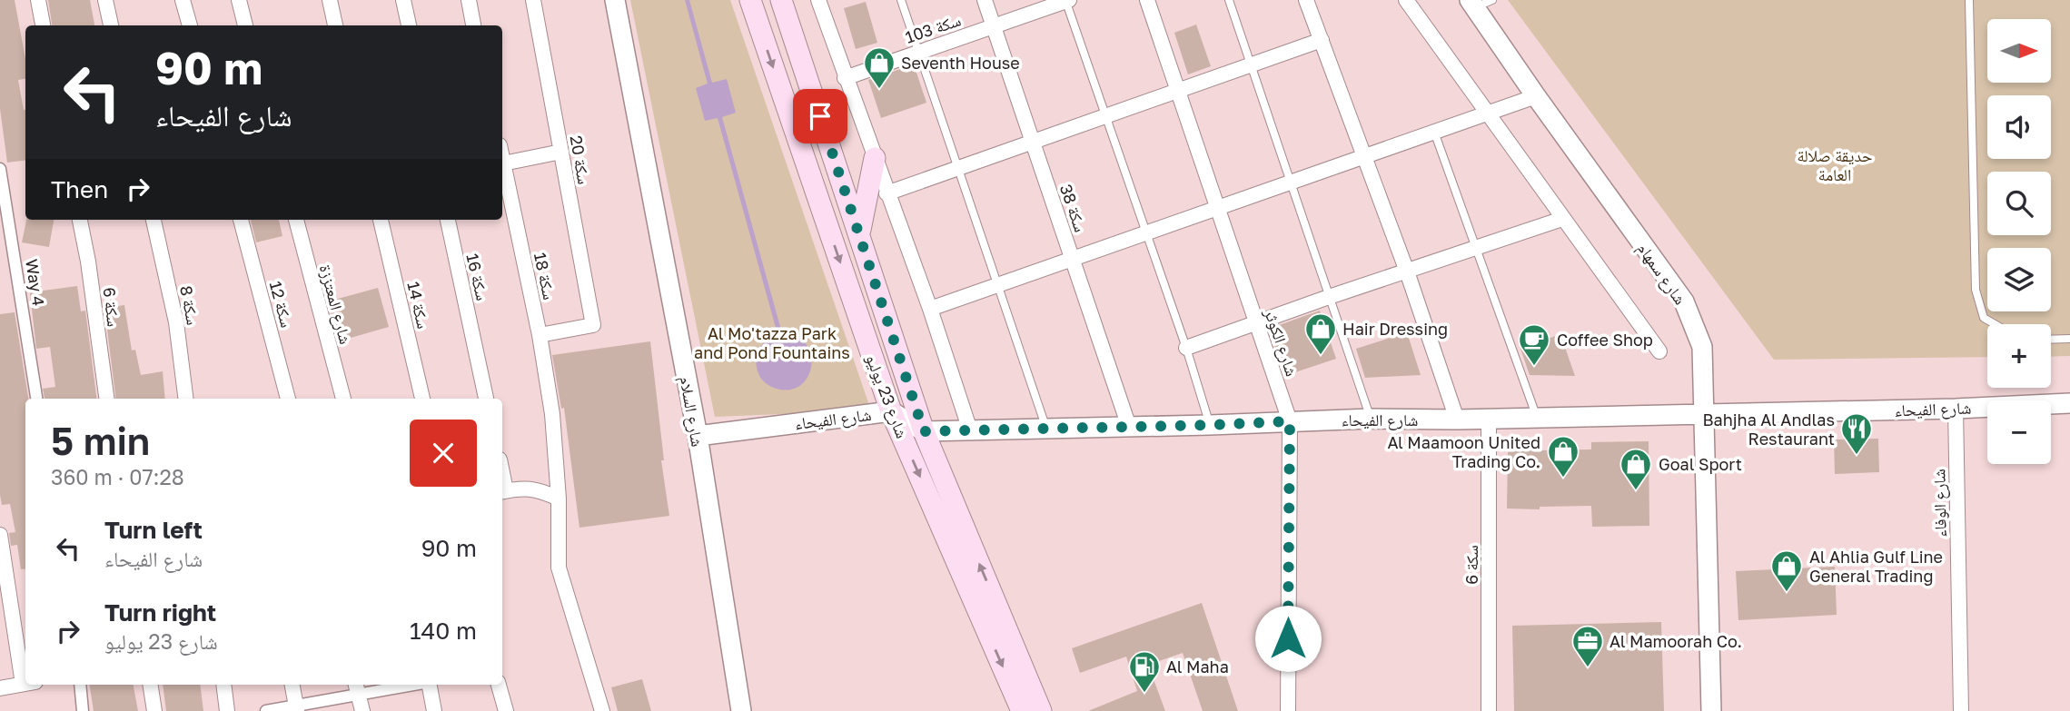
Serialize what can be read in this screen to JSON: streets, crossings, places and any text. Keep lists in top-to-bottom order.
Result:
{
  "streets": {
    "main road": ["شارع 23 يوليو"],
    "street": [
      "سكة 103",
      "سكة 20",
      "سكة 38",
      "شارع سمهام",
      "سكة 18",
      "سكة 16",
      "Way 4",
      "سكة 12",
      "شارع المعتززة",
      "سكة 8",
      "سكة 14",
      "سكة 6",
      "شارع الكوثر",
      "شارع الفيحاء",
      "شارع السلام",
      "شارع الوفاء"
    ]
  },
  "crossings": [
    ["سكة 103", "سكة 38"],
    ["سكة 20", "سكة 18"],
    ["سكة 38", "شارع الفيحاء"],
    ["شارع سمهام", "شارع الفيحاء"],
    ["سكة 6", "شارع الفيحاء"],
    ["شارع الكوثر", "شارع الفيحاء"],
    ["شارع 23 يوليو", "شارع الفيحاء"],
    ["شارع الفيحاء", "شارع السلام"],
    ["شارع الفيحاء", "شارع الوفاء"]
  ],
  "parks": ["حديقة صلالة العامة", "Al Mo'tazza Park and Pond Fountains"],
  "places": {
    "shop": [
      "Seventh House",
      "Hair Dressing",
      "Al Maamoon United Trading Co.",
      "Goal Sport",
      "Al Ahlia Gulf Line General Trading"
    ],
    "cafe": ["Coffee Shop"],
    "restaurant": ["Bahjha Al Andlas Restaurant"],
    "office": ["Al Mamoorah Co."],
    "fuel station": ["Al Maha"]
  },
  "north": "right",
  "page": {
    "map_buttons": ["+", "−"],
    "turn": ["90 m", "شارع الفيحاء"],
    "then": "Then",
    "heading": ["5 min", "360 m · 07:28"],
    "list": [
      {
        "name": "Turn left",
        "note": "شارع الفيحاء",
        "value": "90 m"
      },
      {
        "name": "Turn right",
        "note": "شارع 23 يوليو",
        "value": "140 m"
      }
    ]
  }
}
